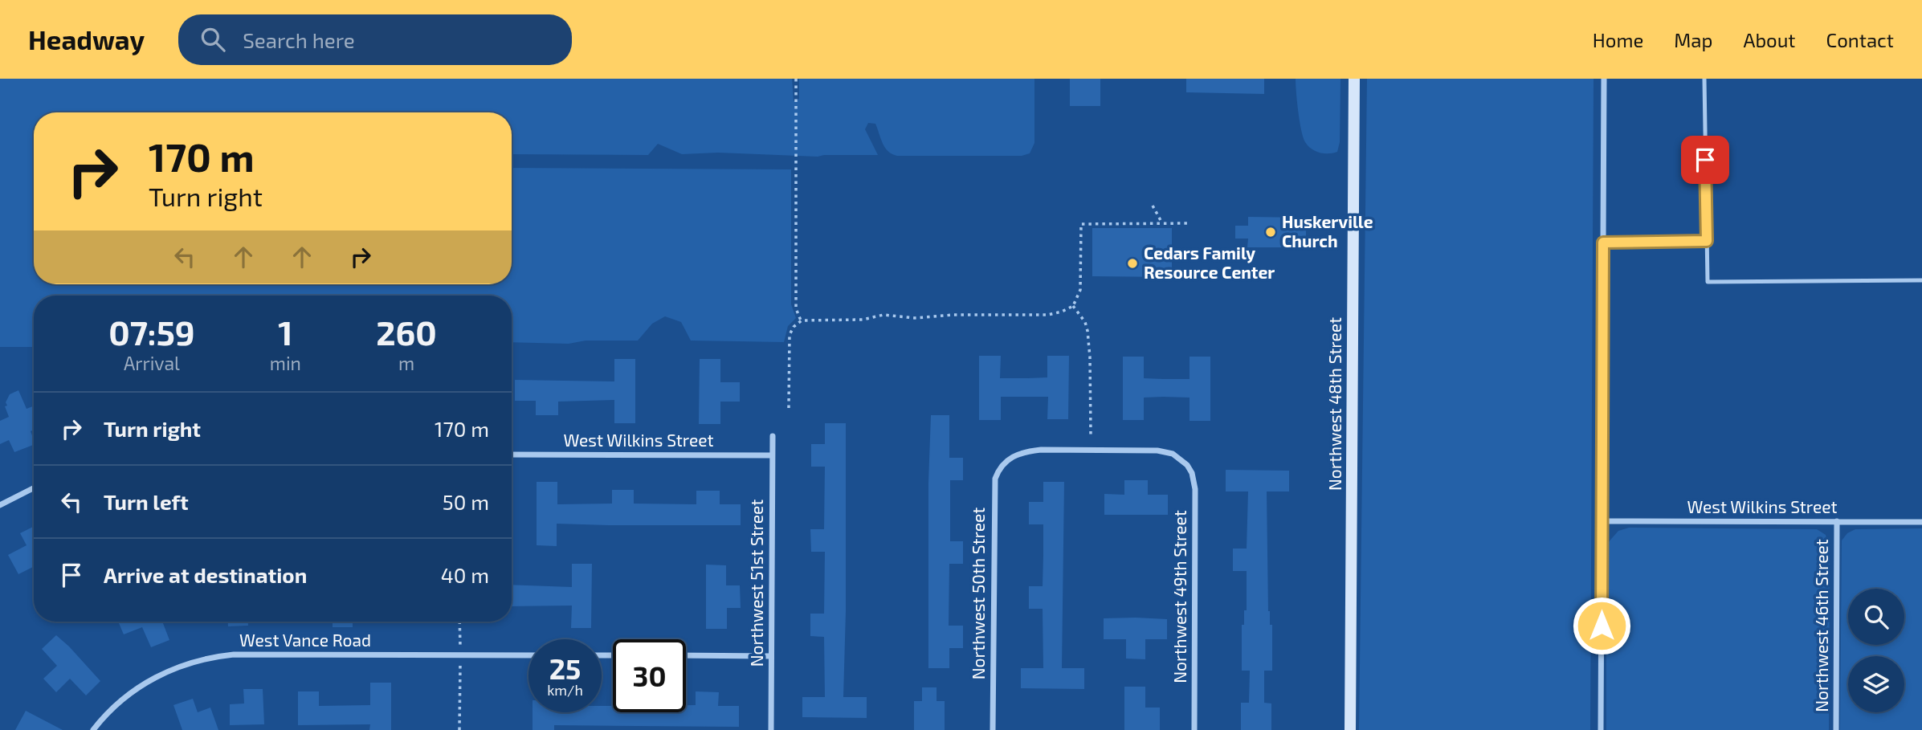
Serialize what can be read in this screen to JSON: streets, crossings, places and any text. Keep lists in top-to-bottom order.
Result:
{
  "streets": {
    "main road": ["Northwest 48th Street"],
    "street": [
      "West Wilkins Street",
      "Northwest 51st Street",
      "Northwest 50th Street",
      "Northwest 49th Street",
      "Northwest 46th Street",
      "West Vance Road"
    ]
  },
  "crossings": [
    ["West Wilkins Street", "Northwest 51st Street"],
    ["West Wilkins Street", "Northwest 46th Street"],
    ["Northwest 50th Street", "Northwest 49th Street"]
  ],
  "places": ["Huskerville Church", "Cedars Family Resource Center"],
  "page": {
    "header": "Headway",
    "search": "Search here",
    "nav": [
      "Home",
      "Map",
      "About",
      "Contact"
    ],
    "turn": ["170 m", "Turn right"],
    "eta": [
      "07:59",
      "Arrival",
      "1",
      "min",
      "260",
      "m"
    ],
    "list": [
      {
        "name": "Turn right",
        "value": "170 m"
      },
      {
        "name": "Turn left",
        "value": "50 m"
      },
      {
        "name": "Arrive at destination",
        "value": "40 m"
      }
    ],
    "speed": "25 km/h",
    "limit": "30"
  }
}
